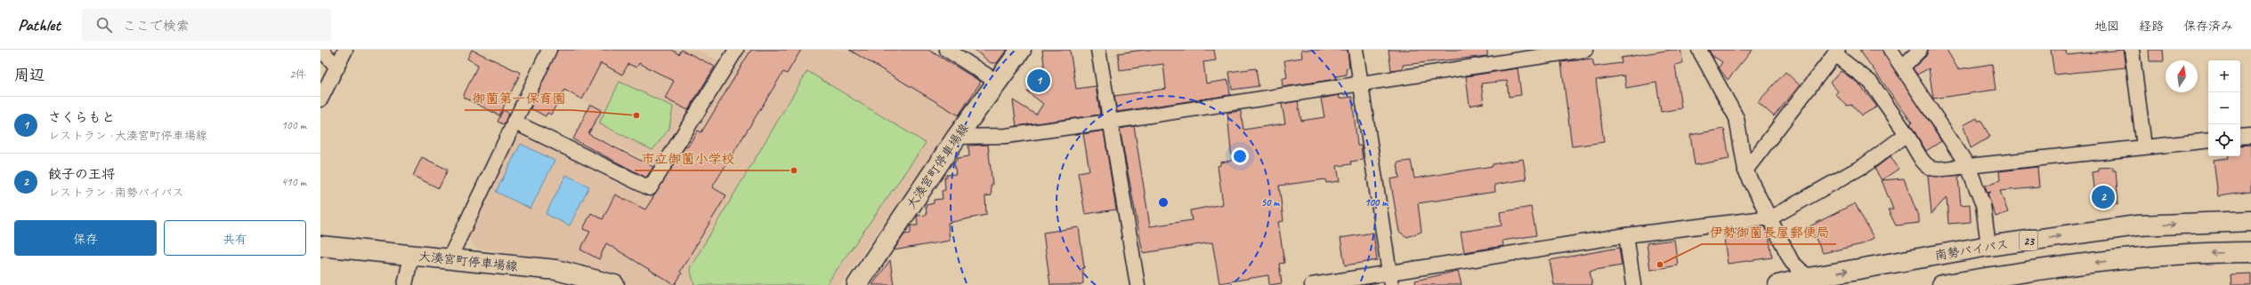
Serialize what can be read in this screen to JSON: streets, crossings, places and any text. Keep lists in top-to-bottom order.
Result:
{
  "streets": {
    "main road": ["大湊宮町停車場線", "23", "南勢バイパス"]
  },
  "places": ["御薗第一保育園", "市立御薗小学校", "伊勢御薗長屋郵便局"],
  "north": "top",
  "page": {
    "header": "Pathlet",
    "search": "ここで検索",
    "nav": ["地図", "経路", "保存済み"],
    "heading": ["周辺", "2件"],
    "map_buttons": ["+", "−"],
    "pins": ["1", "2"],
    "list": [
      {
        "mark": "1",
        "name": "さくらもと",
        "note": "レストラン · 大湊宮町停車場線",
        "value": "100 m"
      },
      {
        "mark": "2",
        "name": "餃子の王将",
        "note": "レストラン · 南勢バイパス",
        "value": "410 m"
      }
    ],
    "buttons": ["保存", "共有"]
  },
  "rings": ["50 m", "100 m"]
}
